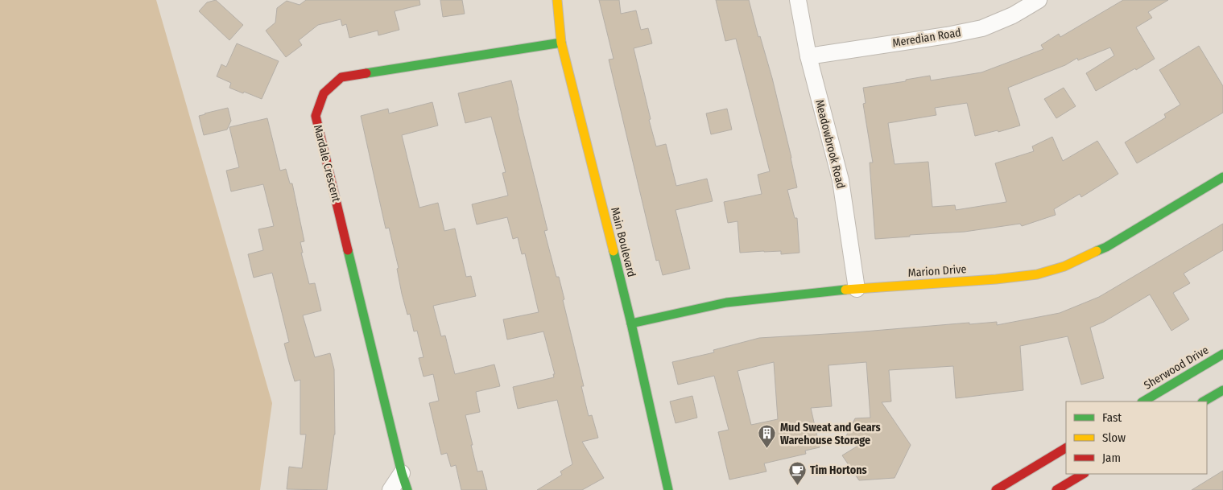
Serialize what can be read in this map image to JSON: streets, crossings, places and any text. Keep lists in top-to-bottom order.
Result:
{
  "streets": {
    "street": [
      "Meredian Road",
      "Meadowbrook Road",
      "Mardale Crescent",
      "Main Boulevard",
      "Marion Drive",
      "Sherwood Drive"
    ]
  },
  "crossings": [
    ["Meredian Road", "Meadowbrook Road"],
    ["Meadowbrook Road", "Marion Drive"],
    ["Mardale Crescent", "Main Boulevard"],
    ["Main Boulevard", "Marion Drive"]
  ],
  "places": {
    "building": ["Mud Sweat and Gears Warehouse Storage"],
    "cafe": ["Tim Hortons"]
  },
  "legend": ["Fast", "Slow", "Jam"]
}
